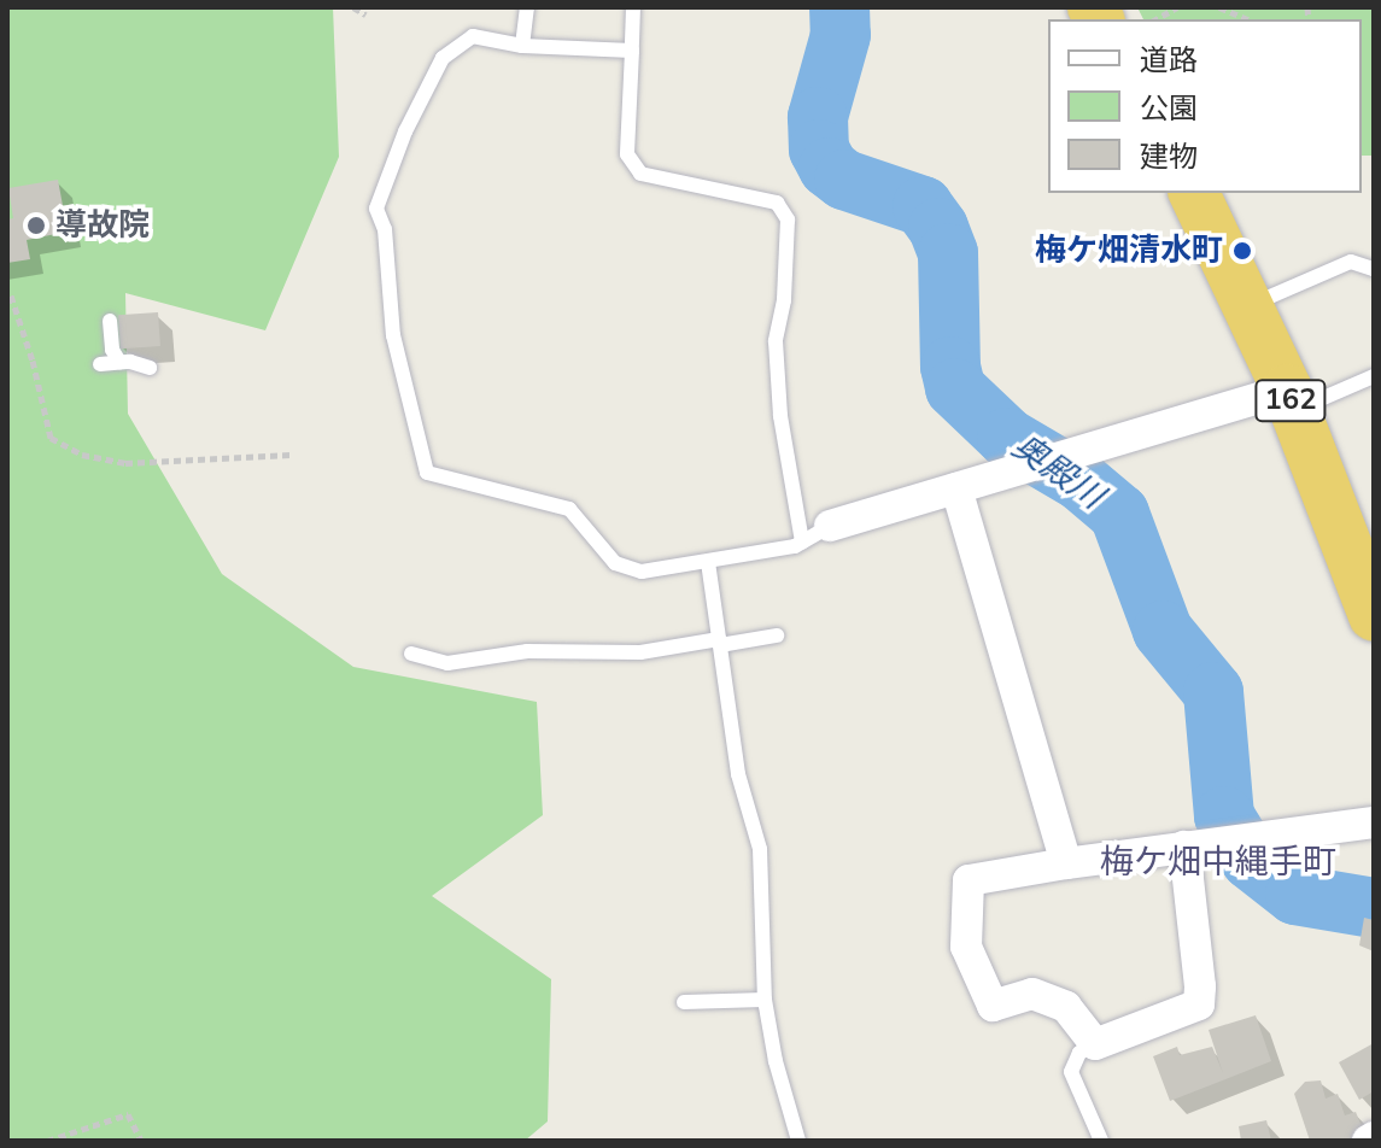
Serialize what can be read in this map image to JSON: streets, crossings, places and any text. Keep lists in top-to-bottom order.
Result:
{
  "streets": {
    "highway": ["162"]
  },
  "districts": ["梅ケ畑中縄手町"],
  "water": ["奥殿川"],
  "places": ["導故院", "梅ケ畑清水町"],
  "legend": ["道路", "公園", "建物"]
}
